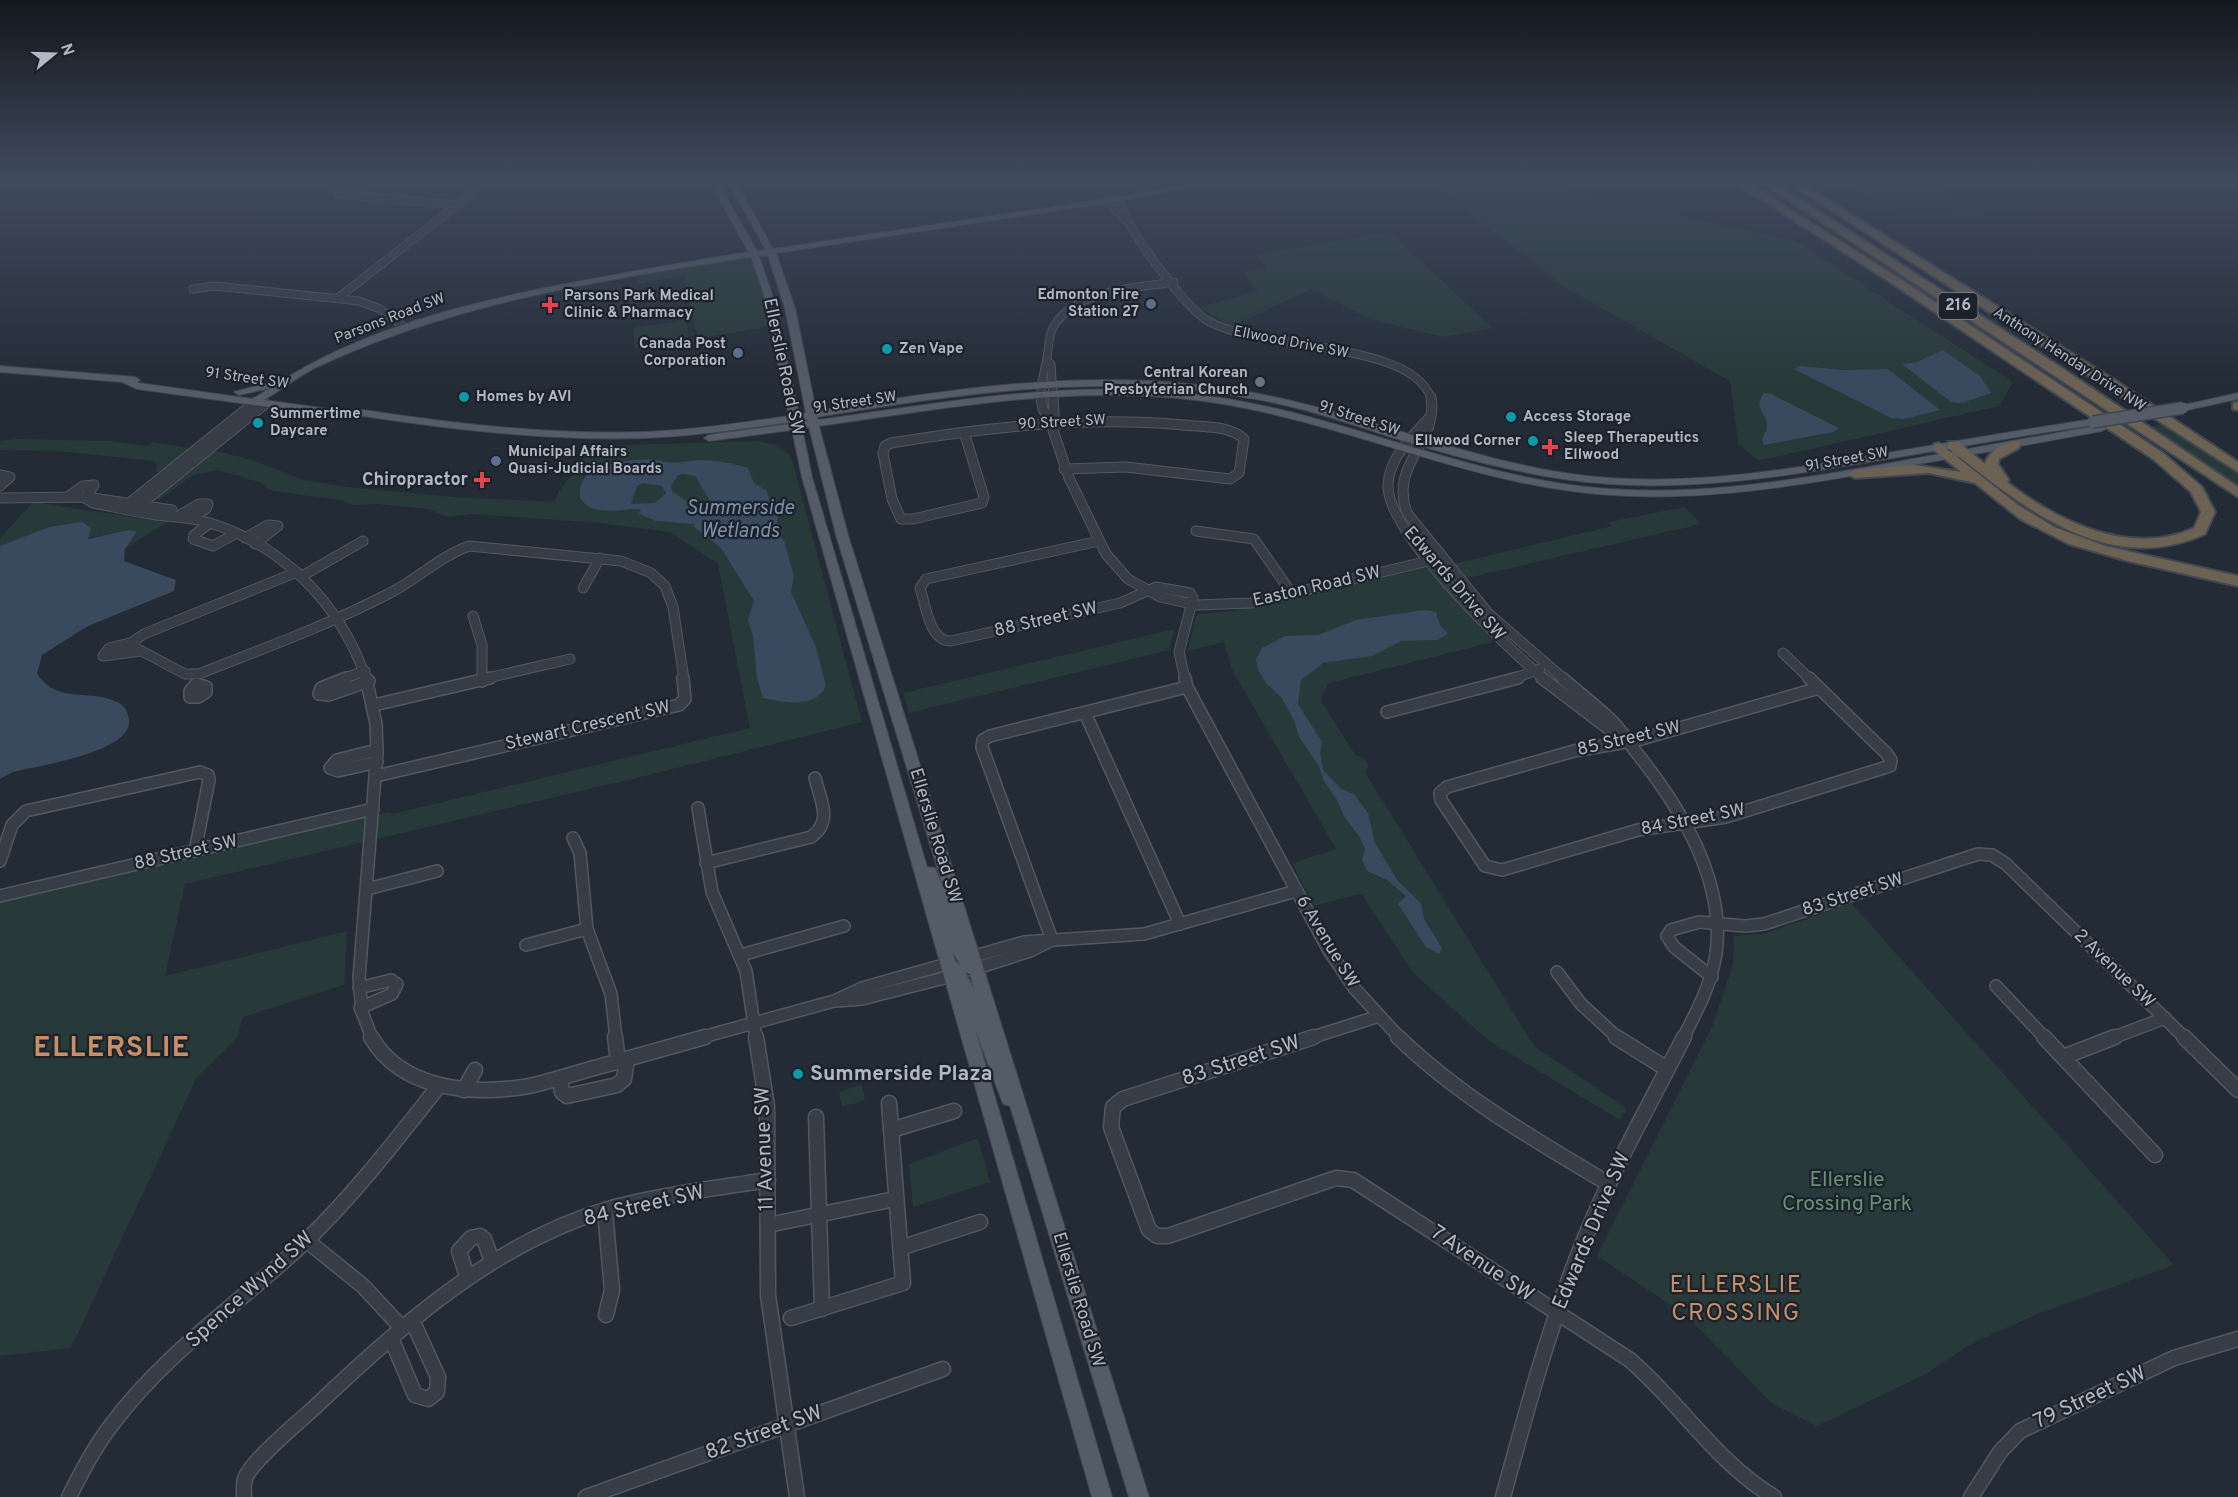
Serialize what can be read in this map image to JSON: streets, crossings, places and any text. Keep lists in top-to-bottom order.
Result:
{
  "streets": {
    "highway": ["216", "Anthony Henday Drive NW"],
    "main road": ["Parsons Road SW", "Ellerslie Road SW", "91 Street SW"],
    "street": [
      "Ellwood Drive SW",
      "90 Street SW",
      "Edwards Drive SW",
      "Easton Road SW",
      "88 Street SW",
      "Stewart Crescent SW",
      "85 Street SW",
      "84 Street SW",
      "83 Street SW",
      "6 Avenue SW",
      "2 Avenue SW",
      "11 Avenue SW",
      "7 Avenue SW",
      "Spence Wynd SW",
      "79 Street SW",
      "82 Street SW"
    ]
  },
  "crossings": [
    ["Parsons Road SW", "Ellerslie Road SW"],
    ["Parsons Road SW", "91 Street SW"],
    ["Ellwood Drive SW", "91 Street SW"],
    ["Ellwood Drive SW", "Edwards Drive SW"],
    ["Ellerslie Road SW", "91 Street SW"],
    ["91 Street SW", "Edwards Drive SW"],
    ["Edwards Drive SW", "Easton Road SW"],
    ["Edwards Drive SW", "85 Street SW"],
    ["Edwards Drive SW", "84 Street SW"],
    ["Edwards Drive SW", "83 Street SW"],
    ["Edwards Drive SW", "6 Avenue SW"],
    ["Edwards Drive SW", "7 Avenue SW"],
    ["Easton Road SW", "6 Avenue SW"],
    ["85 Street SW", "84 Street SW"],
    ["84 Street SW", "11 Avenue SW"],
    ["83 Street SW", "6 Avenue SW"],
    ["83 Street SW", "2 Avenue SW"],
    ["83 Street SW", "7 Avenue SW"],
    ["11 Avenue SW", "82 Street SW"]
  ],
  "districts": ["ELLERSLIE", "ELLERSLIE CROSSING"],
  "water": ["Summerside Wetlands"],
  "parks": ["Ellerslie Crossing Park"],
  "places": {
    "other": [
      "Edmonton Fire Station 27",
      "Zen Vape",
      "Canada Post Corporation",
      "Central Korean Presbyterian Church",
      "Homes by AVI",
      "Access Storage",
      "Summertime Daycare",
      "Ellwood Corner",
      "Municipal Affairs Quasi-Judicial Boards",
      "Summerside Plaza"
    ],
    "health": ["Parsons Park Medical Clinic & Pharmacy", "Sleep Therapeutics Ellwood", "Chiropractor"]
  },
  "north": "right"
}
